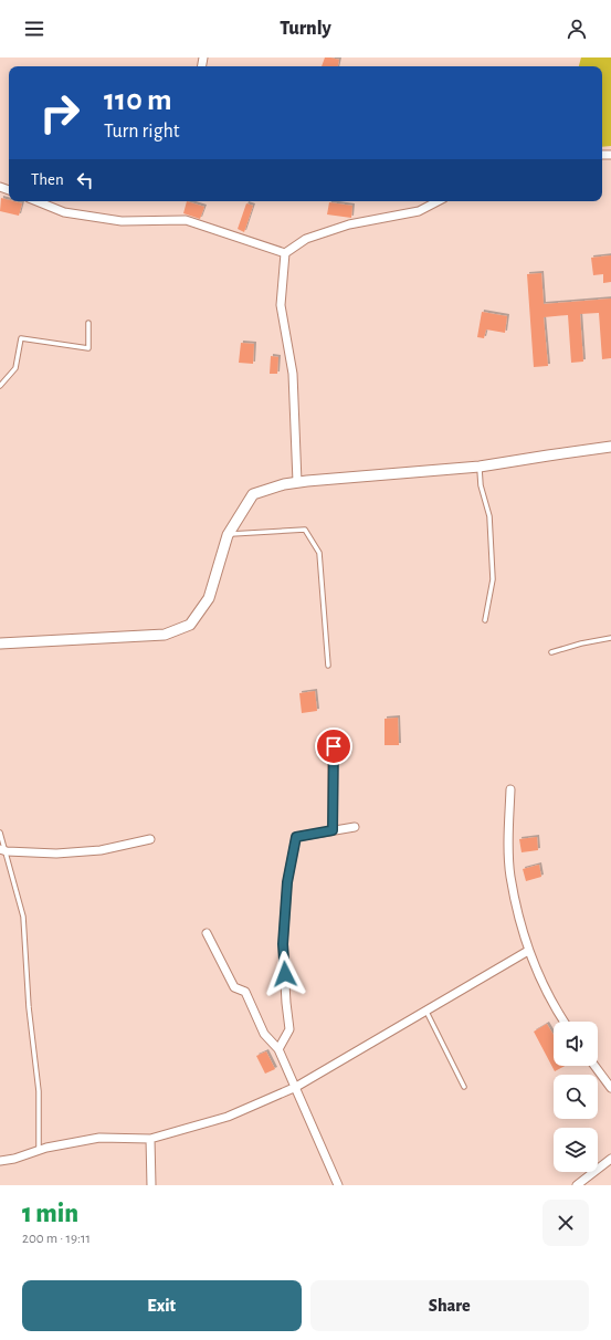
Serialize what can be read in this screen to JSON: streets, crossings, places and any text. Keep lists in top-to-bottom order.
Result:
{
  "page": {
    "header": "Turnly",
    "turn": ["110 m", "Turn right"],
    "then": "Then",
    "heading": ["1 min", "200 m · 19:11"],
    "buttons": ["Exit", "Share"]
  }
}
